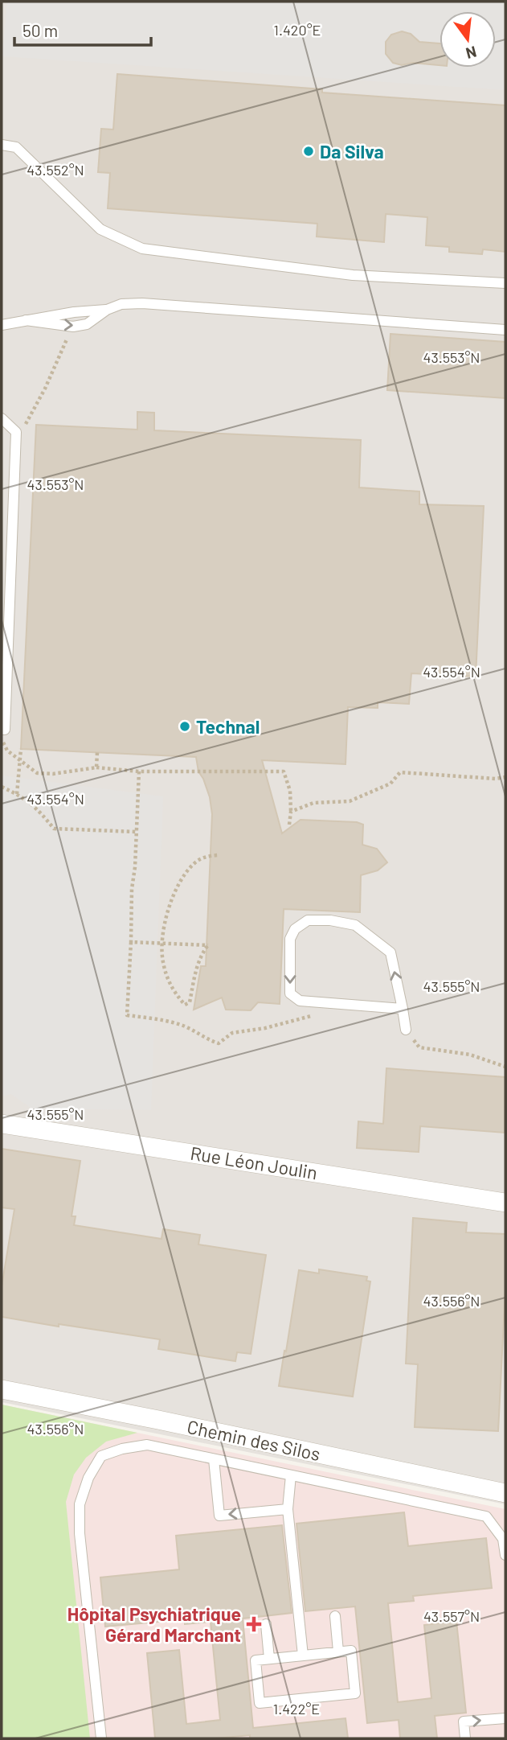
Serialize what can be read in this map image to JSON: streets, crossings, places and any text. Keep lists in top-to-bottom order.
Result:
{
  "streets": {
    "street": ["Rue Léon Joulin", "Chemin des Silos"]
  },
  "places": {
    "other": ["Da Silva", "Technal"],
    "health": ["Hôpital Psychiatrique Gérard Marchant"]
  },
  "scale_bar": "50 m",
  "north": "bottom",
  "coordinates": [
    "1.420°E",
    "43.552°N",
    "43.553°N",
    "43.554°N",
    "43.555°N",
    "43.556°N",
    "43.557°N",
    "1.422°E"
  ]
}
